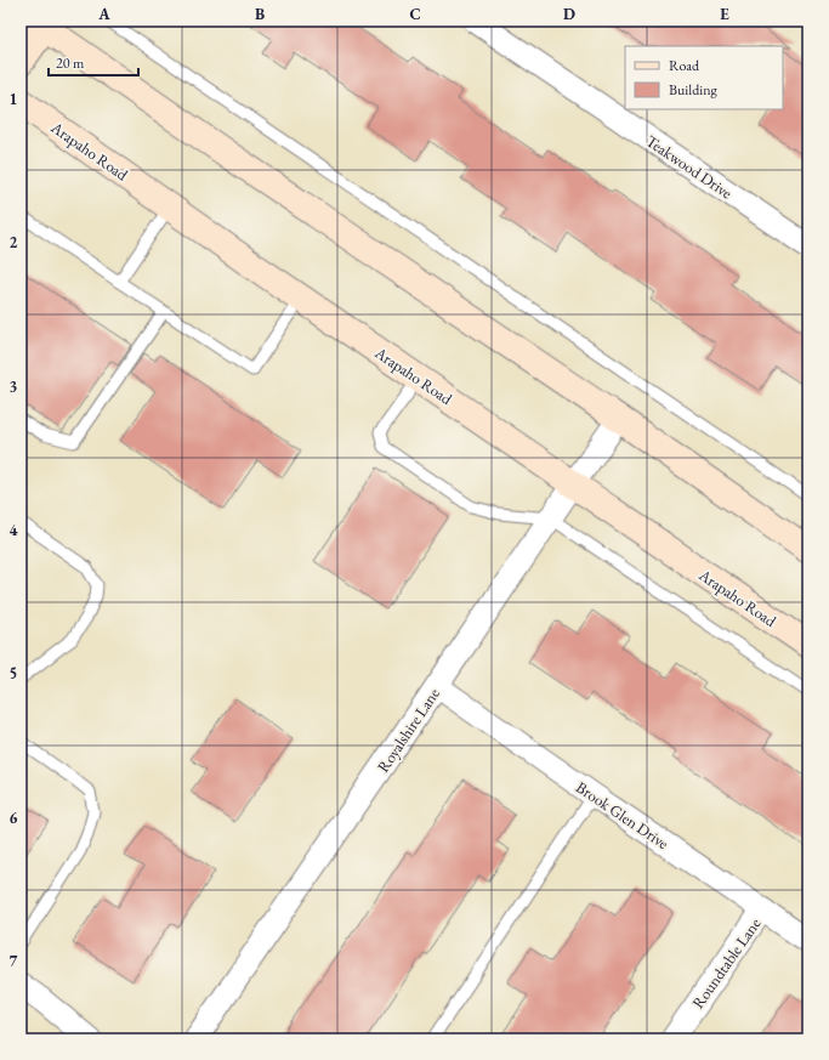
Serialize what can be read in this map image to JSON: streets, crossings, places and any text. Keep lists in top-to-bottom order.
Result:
{
  "streets": {
    "main road": ["Arapaho Road"],
    "street": [
      "Teakwood Drive",
      "Royalshire Lane",
      "Brook Glen Drive",
      "Roundtable Lane"
    ]
  },
  "crossings": [
    ["Arapaho Road", "Royalshire Lane"],
    ["Royalshire Lane", "Brook Glen Drive"],
    ["Brook Glen Drive", "Roundtable Lane"]
  ],
  "legend": ["Road", "Building"],
  "scale_bar": "20 m",
  "grid": {
    "columns": [
      "A",
      "B",
      "C",
      "D",
      "E"
    ],
    "rows": [
      "1",
      "2",
      "3",
      "4",
      "5",
      "6",
      "7"
    ]
  }
}
